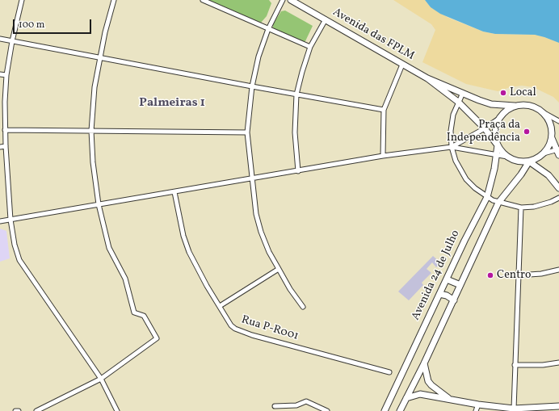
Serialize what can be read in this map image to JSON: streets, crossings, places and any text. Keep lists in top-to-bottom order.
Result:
{
  "streets": {
    "street": ["Avenida das FPLM", "Avenida 24 de Julho", "Rua P-R001"]
  },
  "crossings": [
    ["Avenida das FPLM", "Avenida 24 de Julho"]
  ],
  "districts": ["Palmeiras 1"],
  "places": ["Local", "Praça da Independência", "Centro"],
  "scale_bar": "100 m"
}
